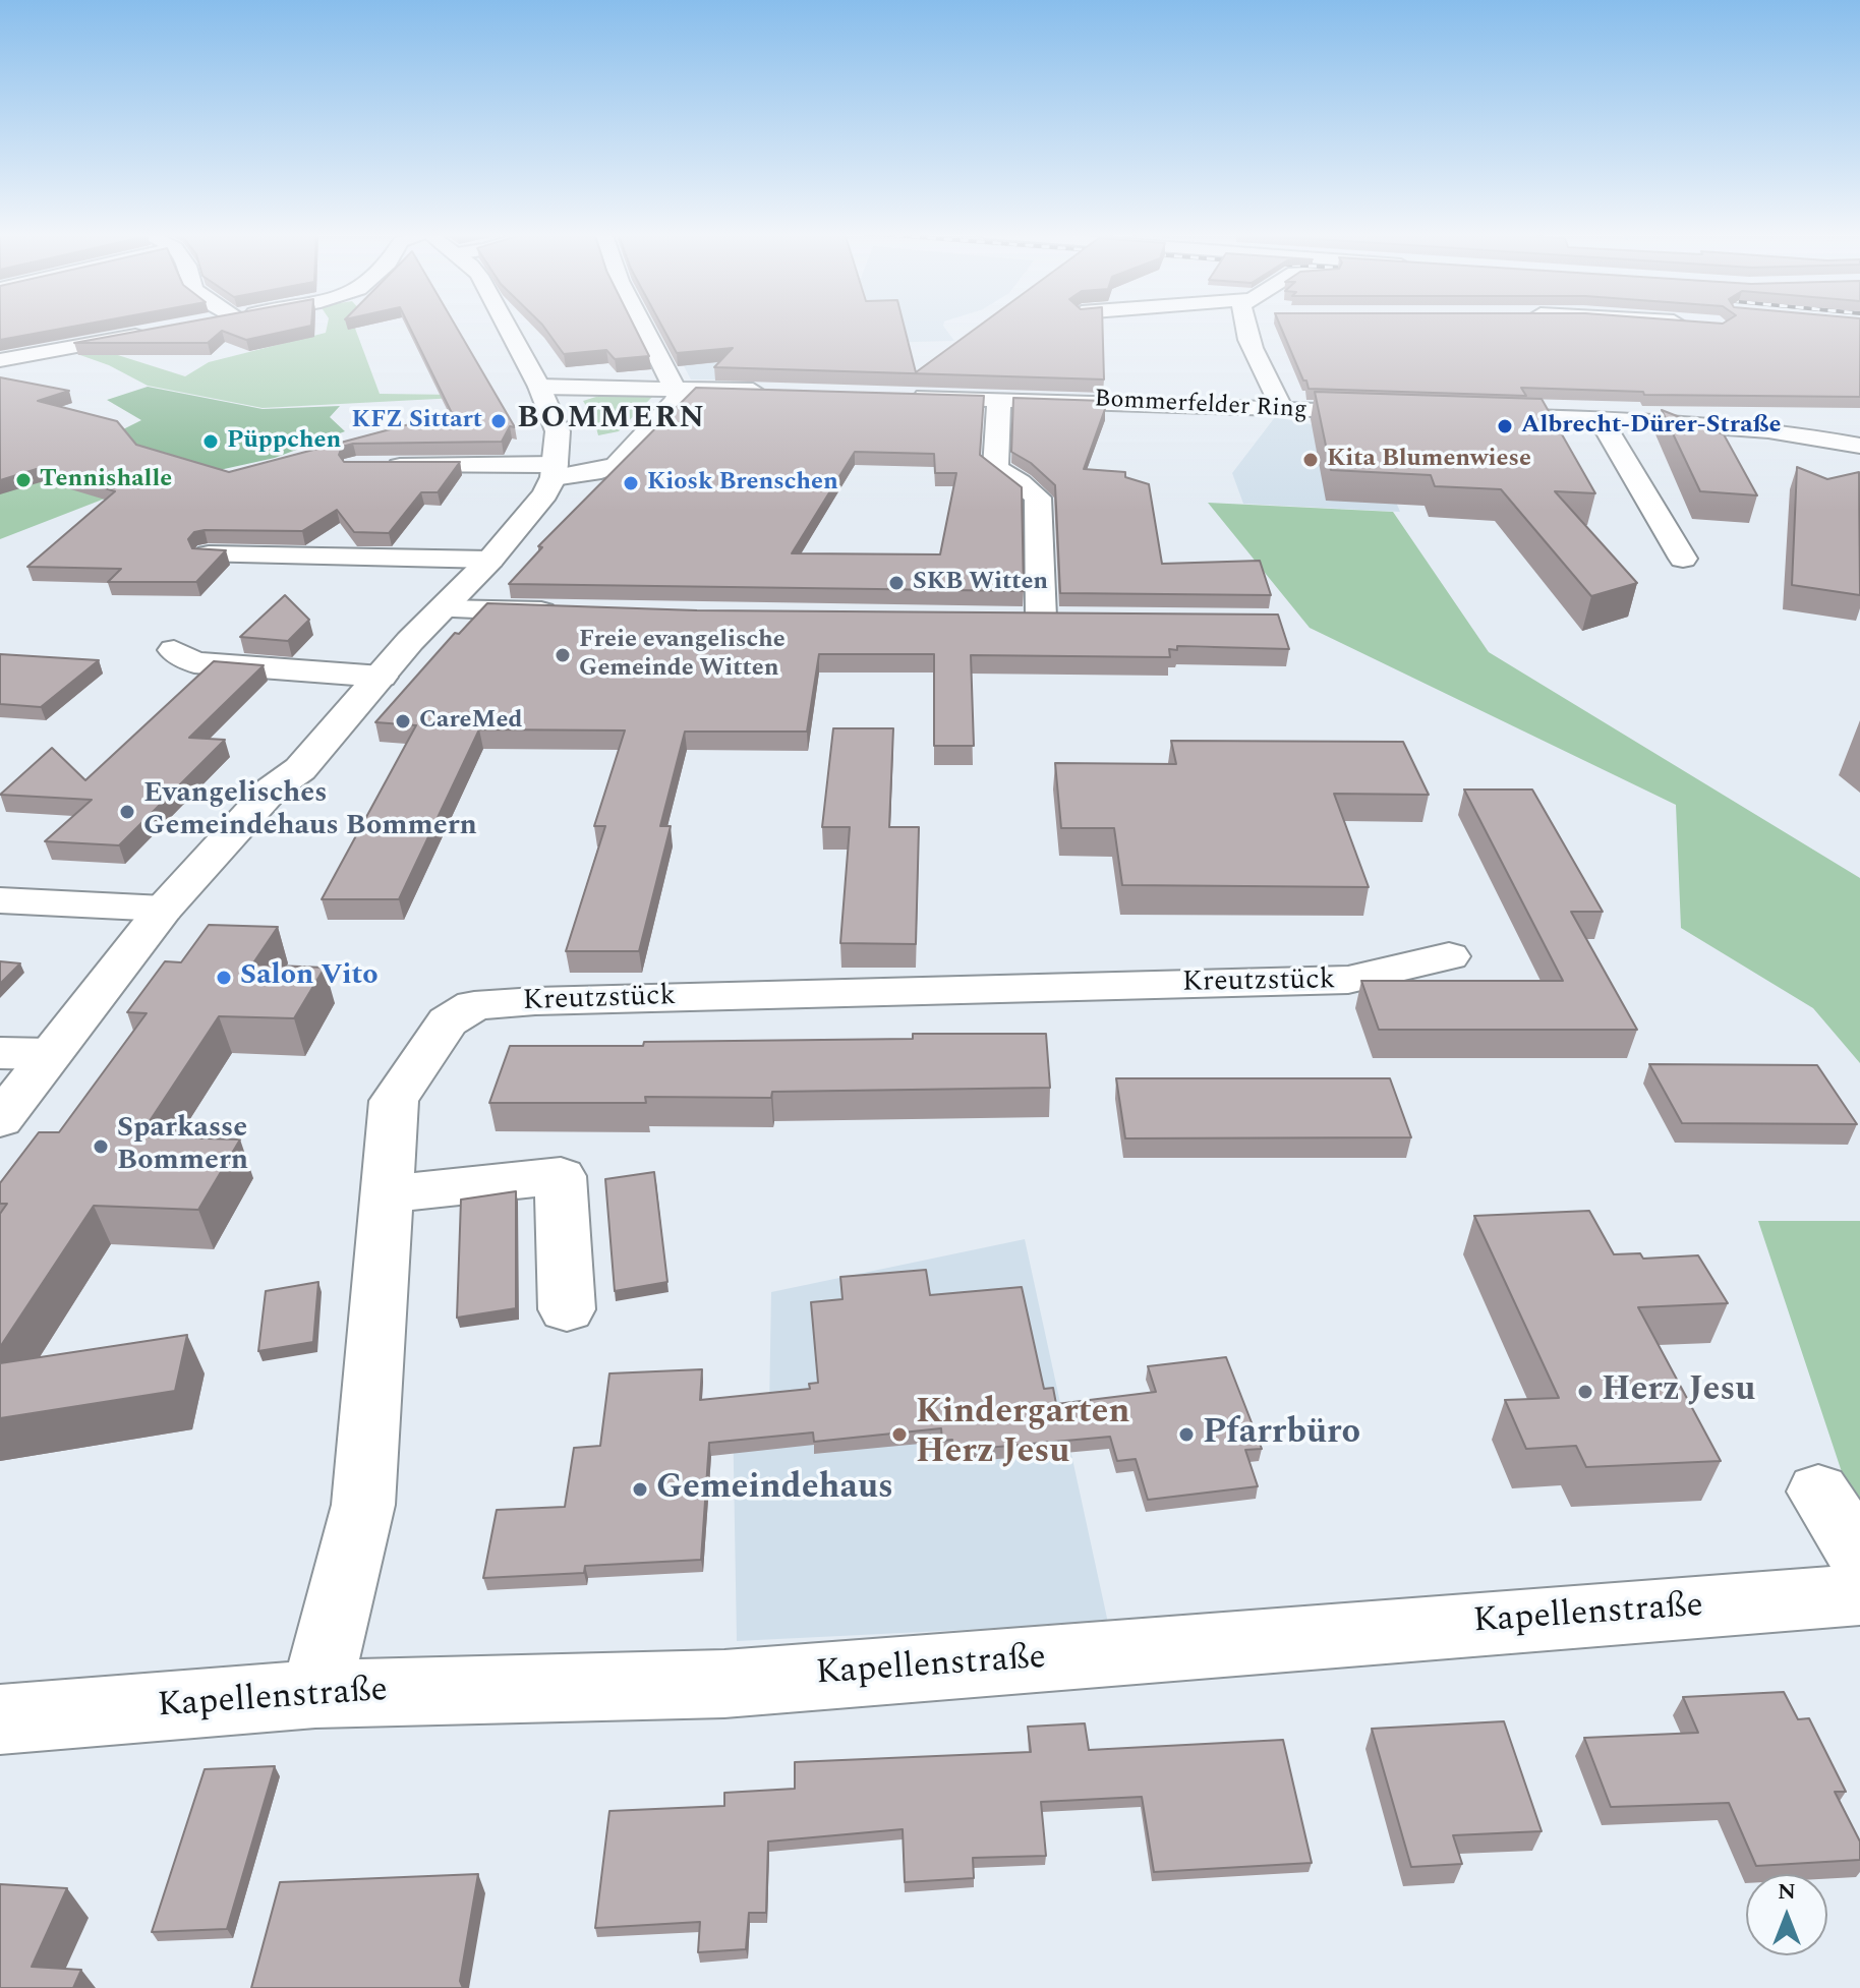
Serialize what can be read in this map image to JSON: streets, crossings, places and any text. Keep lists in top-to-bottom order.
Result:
{
  "streets": {
    "street": ["Bommerfelder Ring", "Kreutzstück", "Kapellenstraße"]
  },
  "crossings": [
    ["Kreutzstück", "Kapellenstraße"]
  ],
  "districts": ["BOMMERN"],
  "places": [
    "KFZ Sittart",
    "Albrecht-Dürer-Straße",
    "Püppchen",
    "Kita Blumenwiese",
    "Tennishalle",
    "Kiosk Brenschen",
    "SKB Witten",
    "Freie evangelische Gemeinde Witten",
    "CareMed",
    "Evangelisches Gemeindehaus Bommern",
    "Salon Vito",
    "Sparkasse Bommern",
    "Herz Jesu",
    "Kindergarten Herz Jesu",
    "Pfarrbüro",
    "Gemeindehaus"
  ],
  "north": "top"
}
